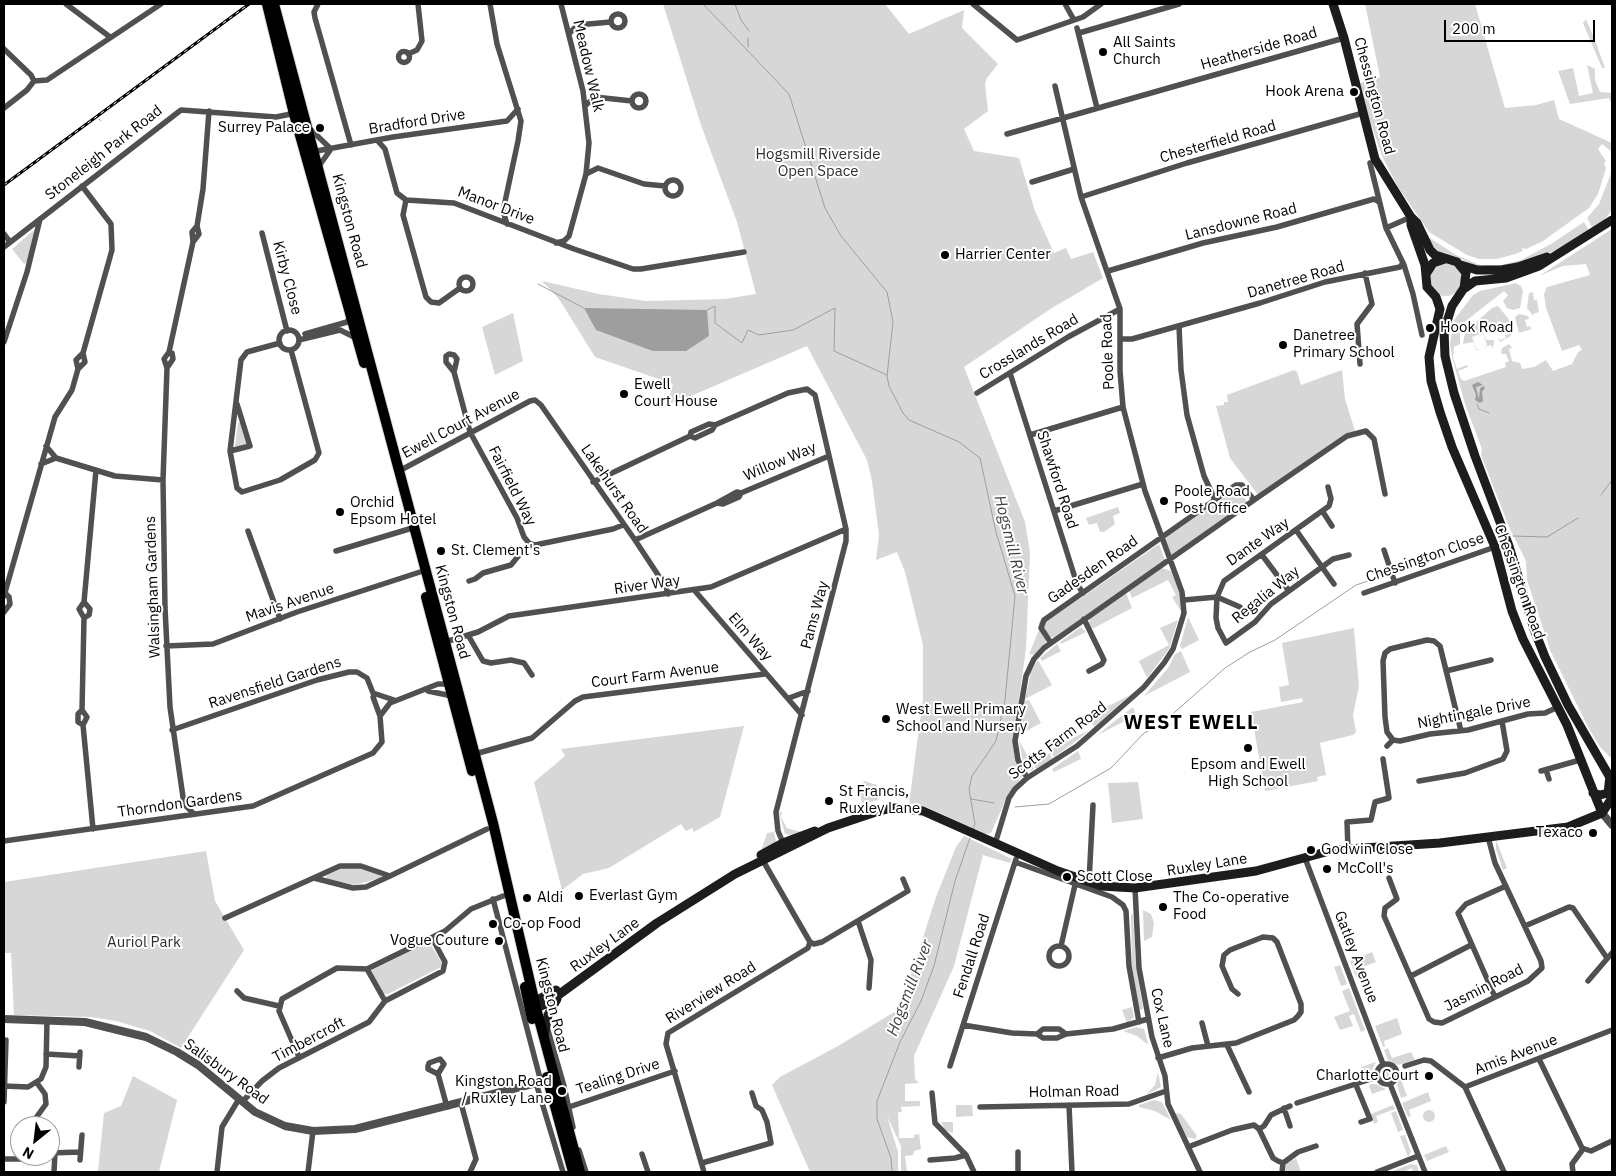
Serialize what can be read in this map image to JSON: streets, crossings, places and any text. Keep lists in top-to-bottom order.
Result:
{
  "streets": {
    "highway": ["Kingston Road"],
    "main road": ["Chessington Road", "Ruxley Lane"],
    "street": [
      "Heatherside Road",
      "Meadow Walk",
      "Bradford Drive",
      "Chesterfield Road",
      "Stoneleigh Park Road",
      "Manor Drive",
      "Lansdowne Road",
      "Kirby Close",
      "Danetree Road",
      "Crosslands Road",
      "Poole Road",
      "Ewell Court Avenue",
      "Willow Way",
      "Shawford Road",
      "Fairfield Way",
      "Lakehurst Road",
      "Dante Way",
      "Chessington Close",
      "Gadesden Road",
      "River Way",
      "Walsingham Gardens",
      "Regalia Way",
      "Mavis Avenue",
      "Pams Way",
      "Elm Way",
      "Court Farm Avenue",
      "Ravensfield Gardens",
      "Nightingale Drive",
      "Scotts Farm Road",
      "Thorndon Gardens",
      "Fendall Road",
      "Gatley Avenue",
      "Jasmin Road",
      "Riverview Road",
      "Cox Lane",
      "Timbercroft",
      "Amis Avenue",
      "Salisbury Road",
      "Tealing Drive",
      "Holman Road"
    ]
  },
  "crossings": [
    ["Heatherside Road", "Chessington Road"],
    ["Heatherside Road", "Poole Road"],
    ["Chessington Road", "Chesterfield Road"],
    ["Chessington Road", "Chessington Close"],
    ["Chessington Road", "Nightingale Drive"],
    ["Chessington Road", "Ruxley Lane"],
    ["Bradford Drive", "Kingston Road"],
    ["Chesterfield Road", "Poole Road"],
    ["Stoneleigh Park Road", "Kingston Road"],
    ["Stoneleigh Park Road", "Walsingham Gardens"],
    ["Kingston Road", "Ewell Court Avenue"],
    ["Kingston Road", "River Way"],
    ["Kingston Road", "Mavis Avenue"],
    ["Kingston Road", "Court Farm Avenue"],
    ["Kingston Road", "Ruxley Lane"],
    ["Kingston Road", "Salisbury Road"],
    ["Kingston Road", "Tealing Drive"],
    ["Lansdowne Road", "Poole Road"],
    ["Danetree Road", "Poole Road"],
    ["Crosslands Road", "Poole Road"],
    ["Crosslands Road", "Shawford Road"],
    ["Poole Road", "Gadesden Road"],
    ["Poole Road", "Scotts Farm Road"],
    ["Ewell Court Avenue", "Fairfield Way"],
    ["Ewell Court Avenue", "Lakehurst Road"],
    ["Willow Way", "Lakehurst Road"],
    ["Willow Way", "Pams Way"],
    ["Shawford Road", "Gadesden Road"],
    ["Fairfield Way", "Lakehurst Road"],
    ["Lakehurst Road", "River Way"],
    ["Lakehurst Road", "Pams Way"],
    ["Dante Way", "Regalia Way"],
    ["River Way", "Pams Way"],
    ["River Way", "Elm Way"],
    ["Walsingham Gardens", "Mavis Avenue"],
    ["Walsingham Gardens", "Ravensfield Gardens"],
    ["Pams Way", "Elm Way"],
    ["Pams Way", "Ruxley Lane"],
    ["Elm Way", "Court Farm Avenue"],
    ["Ravensfield Gardens", "Thorndon Gardens"],
    ["Scotts Farm Road", "Ruxley Lane"],
    ["Ruxley Lane", "Fendall Road"],
    ["Ruxley Lane", "Gatley Avenue"],
    ["Ruxley Lane", "Jasmin Road"],
    ["Ruxley Lane", "Cox Lane"],
    ["Riverview Road", "Tealing Drive"],
    ["Cox Lane", "Holman Road"],
    ["Timbercroft", "Salisbury Road"]
  ],
  "districts": ["WEST EWELL"],
  "water": ["Hogsmill River"],
  "parks": ["Hogsmill Riverside Open Space", "Auriol Park"],
  "places": [
    "All Saints Church",
    "Hook Arena",
    "Surrey Palace",
    "Harrier Center",
    "Hook Road",
    "Danetree Primary School",
    "Ewell Court House",
    "Poole Road Post Office",
    "Orchid Epsom Hotel",
    "St. Clement's",
    "West Ewell Primary School and Nursery",
    "Epsom and Ewell High School",
    "St Francis, Ruxley Lane",
    "Texaco",
    "Godwin Close",
    "McColl's",
    "Scott Close",
    "Everlast Gym",
    "Aldi",
    "The Co-operative Food",
    "Co-op Food",
    "Vogue Couture",
    "Charlotte Court",
    "Kingston Road / Ruxley Lane"
  ],
  "scale_bar": "200 m",
  "north": "bottom left"
}
